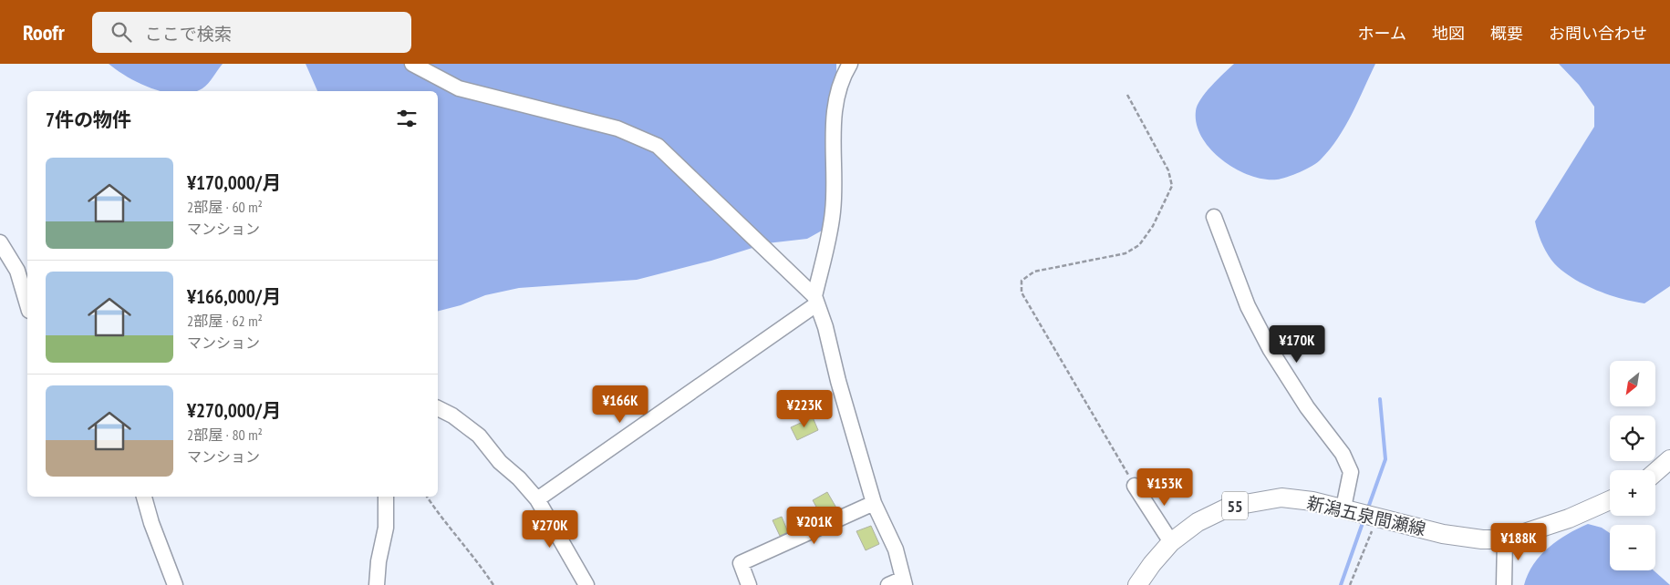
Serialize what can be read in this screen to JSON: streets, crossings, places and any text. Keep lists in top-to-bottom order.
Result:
{
  "streets": {
    "main road": ["55", "新潟五泉間瀬線"]
  },
  "north": "bottom left",
  "page": {
    "header": "Roofr",
    "search": "ここで検索",
    "nav": [
      "ホーム",
      "地図",
      "概要",
      "お問い合わせ"
    ],
    "heading": "7件の物件",
    "list": [
      {
        "name": "¥170,000/月",
        "note": "2部屋 · 60 m² · マンション"
      },
      {
        "name": "¥166,000/月",
        "note": "2部屋 · 62 m² · マンション"
      },
      {
        "name": "¥270,000/月",
        "note": "2部屋 · 80 m² · マンション"
      }
    ],
    "price": [
      "¥170K",
      "¥166K",
      "¥223K",
      "¥153K",
      "¥201K",
      "¥270K",
      "¥188K"
    ],
    "map_buttons": ["+", "−"]
  }
}
